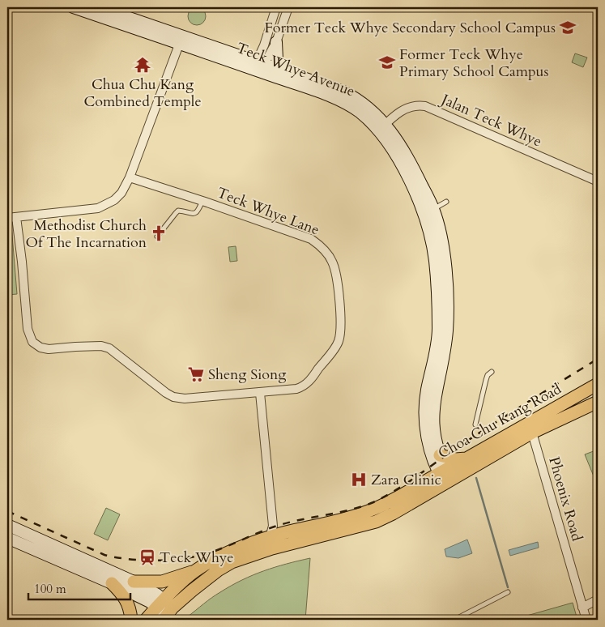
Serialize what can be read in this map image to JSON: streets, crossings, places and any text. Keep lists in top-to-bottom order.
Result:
{
  "streets": {
    "main road": ["Teck Whye Avenue", "Choa Chu Kang Road"],
    "street": ["Jalan Teck Whye", "Teck Whye Lane", "Phoenix Road"]
  },
  "crossings": [
    ["Teck Whye Avenue", "Jalan Teck Whye"],
    ["Teck Whye Avenue", "Choa Chu Kang Road"],
    ["Choa Chu Kang Road", "Phoenix Road"]
  ],
  "places": {
    "school or university": ["Former Teck Whye Secondary School Campus", "Former Teck Whye Primary School Campus"],
    "temple": ["Chua Chu Kang Combined Temple"],
    "church": ["Methodist Church Of The Incarnation"],
    "supermarket": ["Sheng Siong"],
    "hospital": ["Zara Clinic"],
    "station": ["Teck Whye"]
  },
  "scale_bar": "100 m"
}
